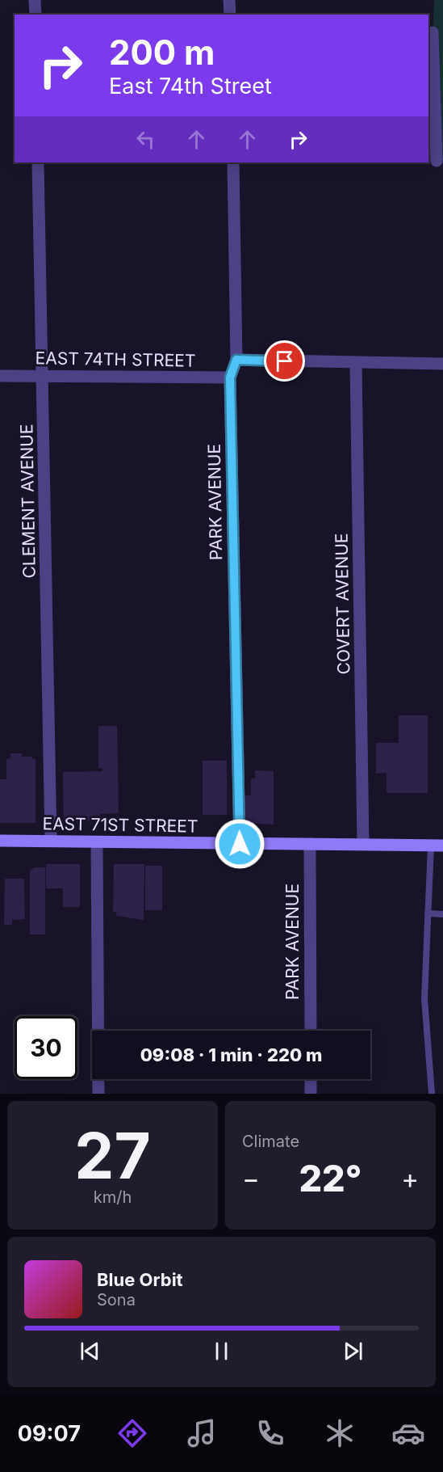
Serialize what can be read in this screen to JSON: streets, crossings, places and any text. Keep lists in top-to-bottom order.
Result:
{
  "streets": {
    "main road": ["EAST 71ST STREET"],
    "street": [
      "EAST 74TH STREET",
      "CLEMENT AVENUE",
      "PARK AVENUE",
      "COVERT AVENUE"
    ]
  },
  "crossings": [
    ["EAST 74TH STREET", "CLEMENT AVENUE"],
    ["EAST 74TH STREET", "PARK AVENUE"],
    ["CLEMENT AVENUE", "EAST 71ST STREET"],
    ["PARK AVENUE", "EAST 71ST STREET"],
    ["COVERT AVENUE", "EAST 71ST STREET"]
  ],
  "page": {
    "turn": ["200 m", "East 74th Street"],
    "limit": "30",
    "trip": "09:08 · 1 min · 220 m",
    "tile": [
      ["27", "km/h"],
      "Climate"
    ],
    "heat": ["−", "22°", "+"],
    "song": ["Blue Orbit", "Sona"],
    "tabs": "09:07"
  }
}
